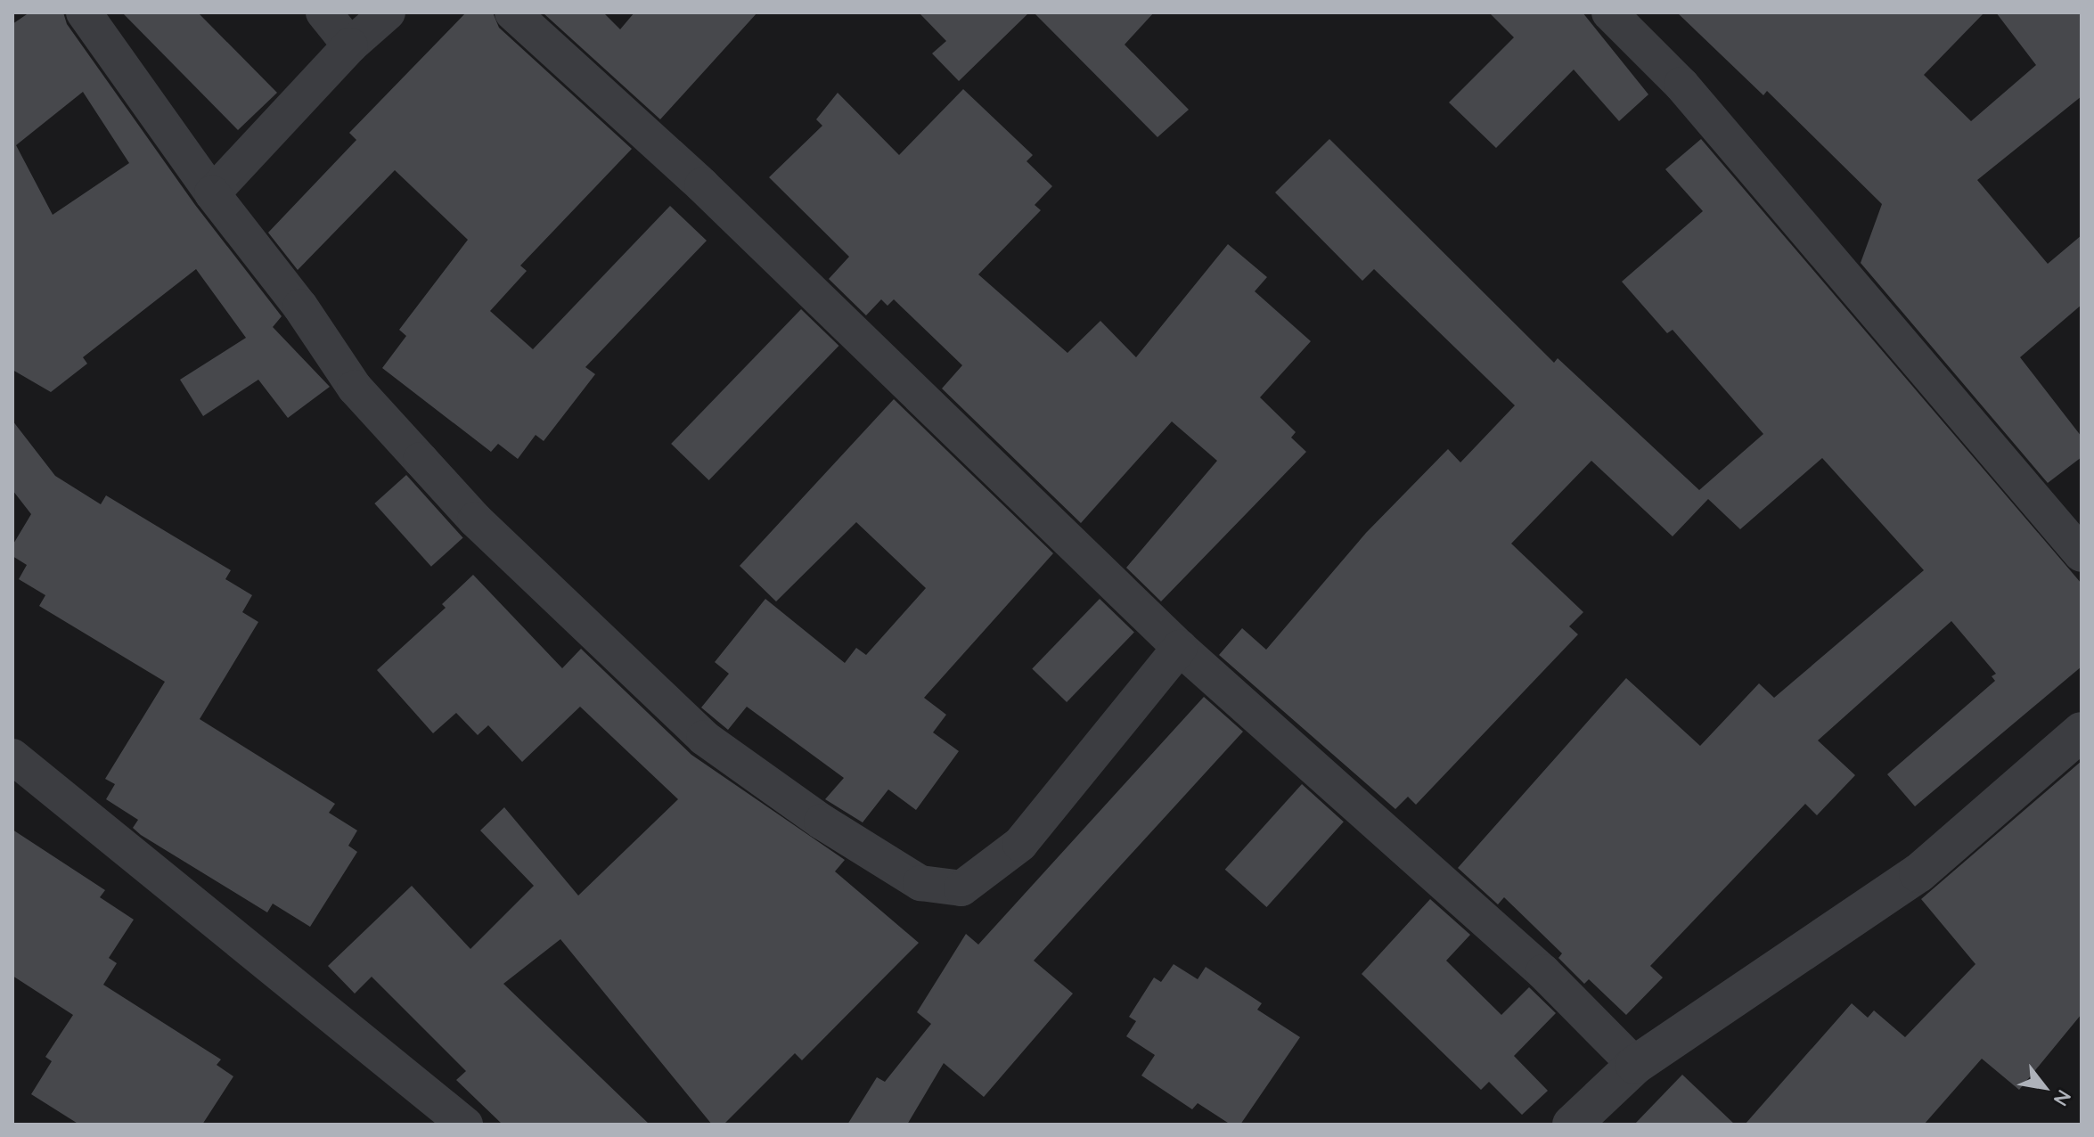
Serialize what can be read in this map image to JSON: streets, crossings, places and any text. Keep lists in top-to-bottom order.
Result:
{
  "north": "bottom right"
}
